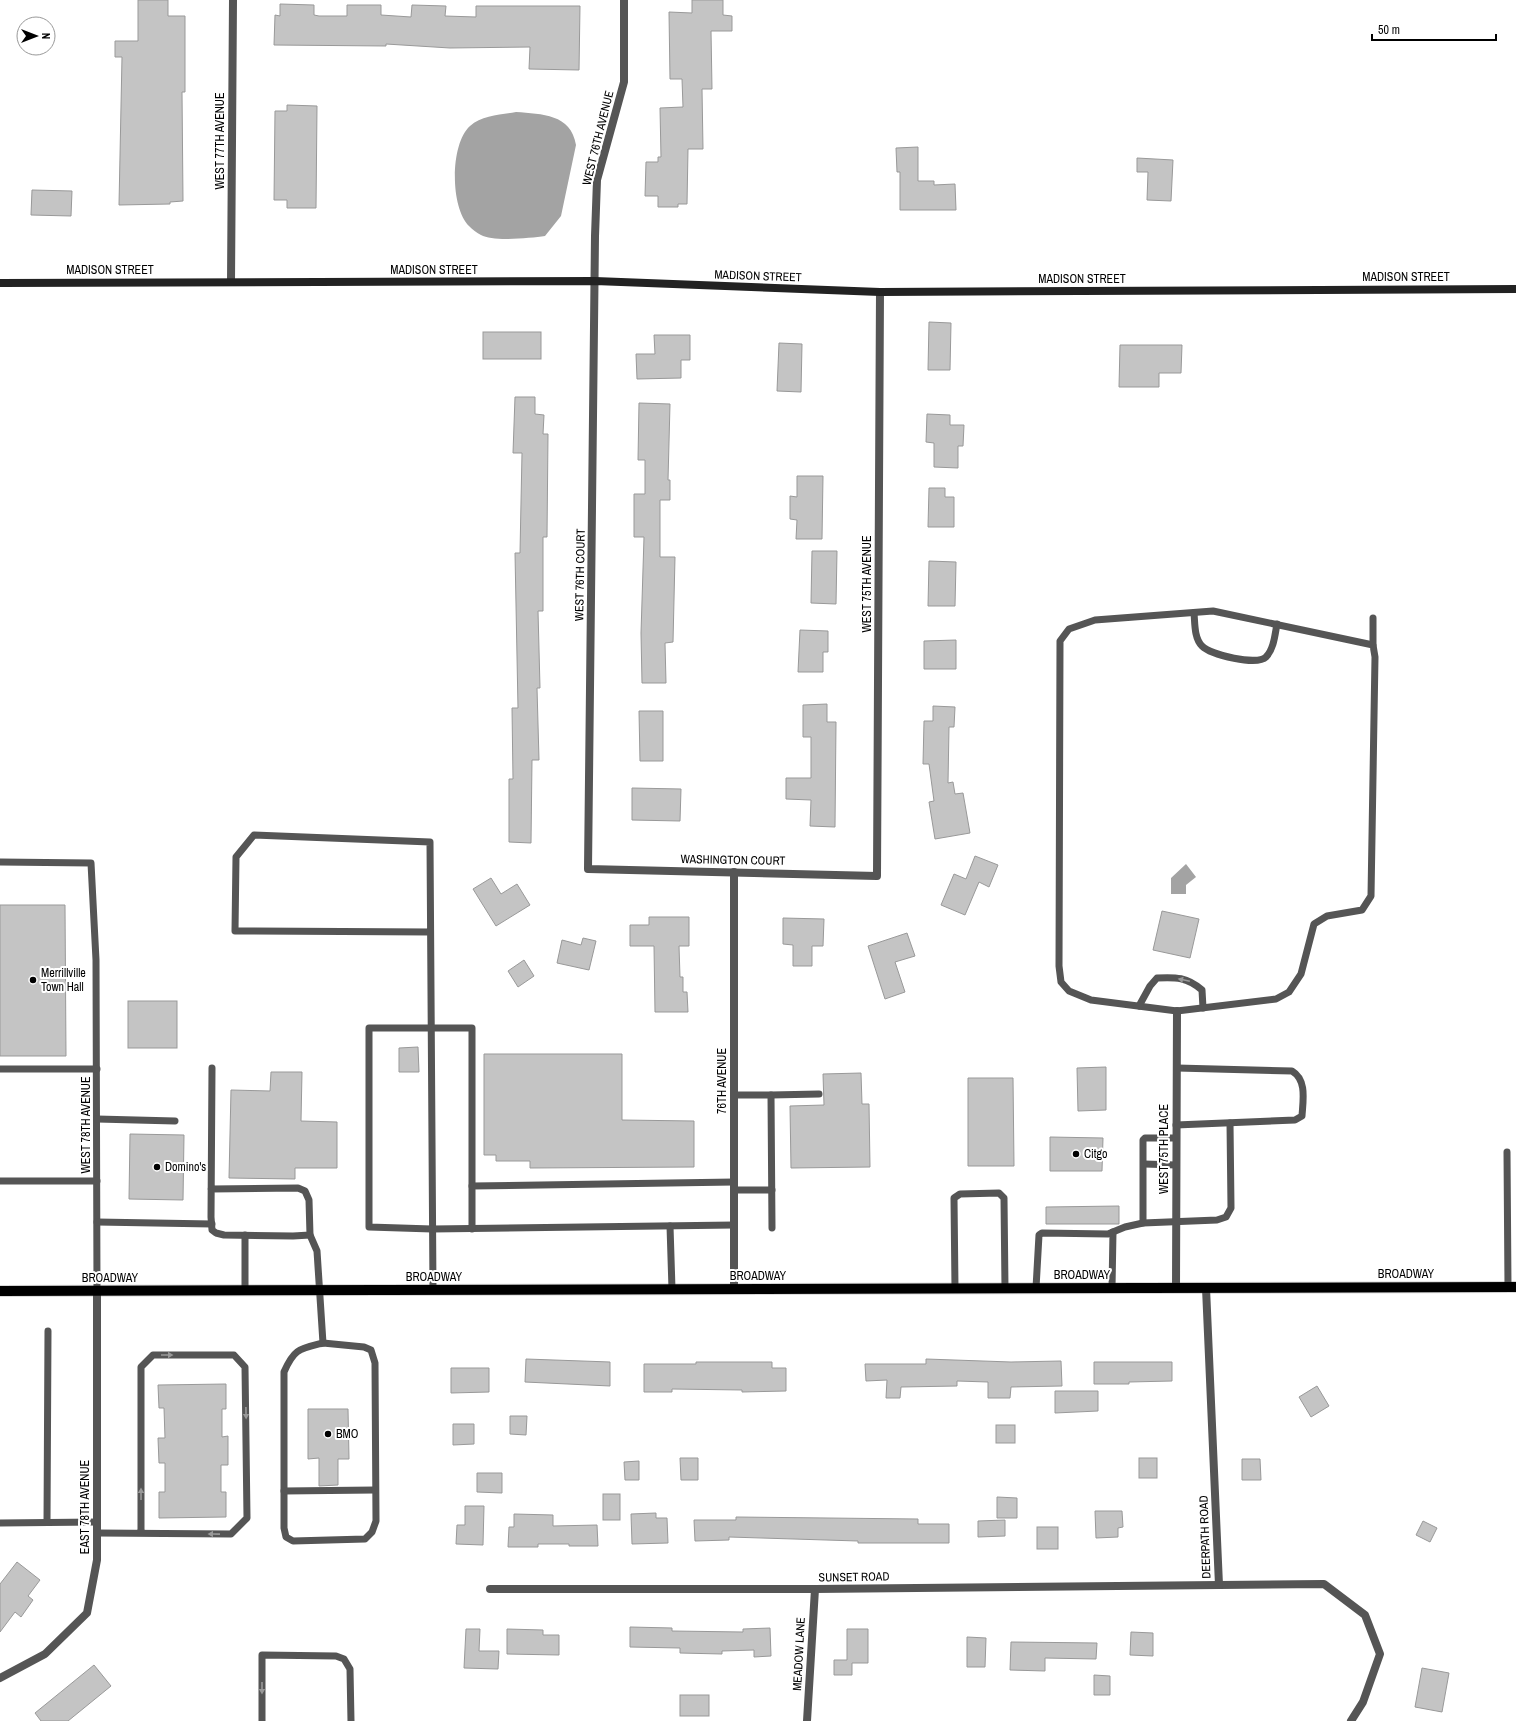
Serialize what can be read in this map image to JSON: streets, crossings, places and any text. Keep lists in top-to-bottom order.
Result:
{
  "streets": {
    "main road": ["BROADWAY"],
    "street": [
      "WEST 76TH AVENUE",
      "WEST 77TH AVENUE",
      "MADISON STREET",
      "WEST 76TH COURT",
      "WEST 75TH AVENUE",
      "WASHINGTON COURT",
      "76TH AVENUE",
      "WEST 75TH PLACE",
      "EAST 78TH AVENUE",
      "DEERPATH ROAD",
      "SUNSET ROAD",
      "MEADOW LANE"
    ],
    "lane": ["WEST 78TH AVENUE"]
  },
  "crossings": [
    ["WEST 76TH AVENUE", "MADISON STREET"],
    ["WEST 76TH AVENUE", "WEST 76TH COURT"],
    ["WEST 77TH AVENUE", "MADISON STREET"],
    ["MADISON STREET", "WEST 76TH COURT"],
    ["MADISON STREET", "WEST 75TH AVENUE"],
    ["WEST 76TH COURT", "WASHINGTON COURT"],
    ["WEST 75TH AVENUE", "WASHINGTON COURT"],
    ["WASHINGTON COURT", "76TH AVENUE"],
    ["76TH AVENUE", "BROADWAY"],
    ["WEST 78TH AVENUE", "BROADWAY"],
    ["WEST 78TH AVENUE", "EAST 78TH AVENUE"],
    ["WEST 75TH PLACE", "BROADWAY"],
    ["BROADWAY", "EAST 78TH AVENUE"],
    ["BROADWAY", "DEERPATH ROAD"],
    ["DEERPATH ROAD", "SUNSET ROAD"],
    ["SUNSET ROAD", "MEADOW LANE"]
  ],
  "places": [
    "Merrillville Town Hall",
    "Citgo",
    "Domino's",
    "BMO"
  ],
  "scale_bar": "50 m",
  "north": "right"
}
